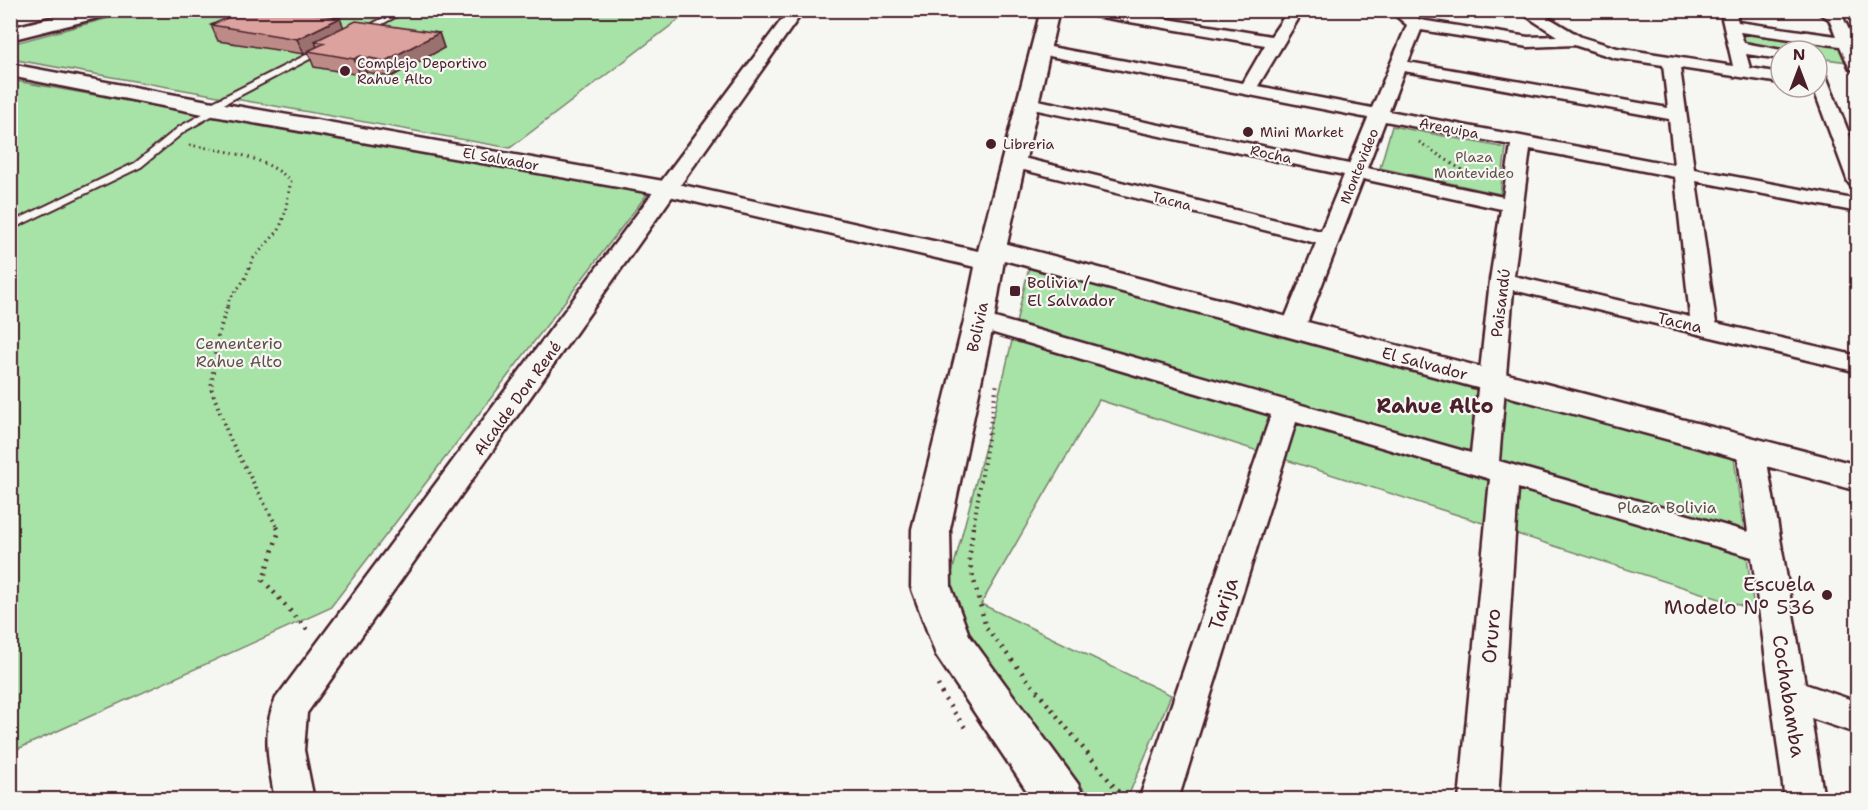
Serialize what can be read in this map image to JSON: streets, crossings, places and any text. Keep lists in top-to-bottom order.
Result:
{
  "streets": {
    "street": [
      "Arequipa",
      "Rocha",
      "El Salvador",
      "Montevideo",
      "Tacna",
      "Paisandú",
      "Bolivia",
      "Alcalde Don René",
      "Tarija",
      "Oruro",
      "Cochabamba"
    ]
  },
  "crossings": [
    ["Arequipa", "Montevideo"],
    ["Arequipa", "Paisandú"],
    ["Arequipa", "Bolivia"],
    ["Rocha", "Montevideo"],
    ["Rocha", "Paisandú"],
    ["Rocha", "Bolivia"],
    ["El Salvador", "Montevideo"],
    ["El Salvador", "Paisandú"],
    ["El Salvador", "Bolivia"],
    ["El Salvador", "Alcalde Don René"],
    ["El Salvador", "Cochabamba"],
    ["Montevideo", "Tacna"],
    ["Tacna", "Paisandú"],
    ["Tacna", "Bolivia"],
    ["Paisandú", "Oruro"]
  ],
  "districts": ["Rahue Alto"],
  "parks": ["Plaza Montevideo", "Cementerio Rahue Alto", "Plaza Bolivia"],
  "places": {
    "other": [
      "Complejo Deportivo Rahue Alto",
      "Mini Market",
      "Libreria",
      "Escuela Modelo Nº 536"
    ],
    "transit": ["Bolivia / El Salvador"]
  },
  "north": "top"
}
